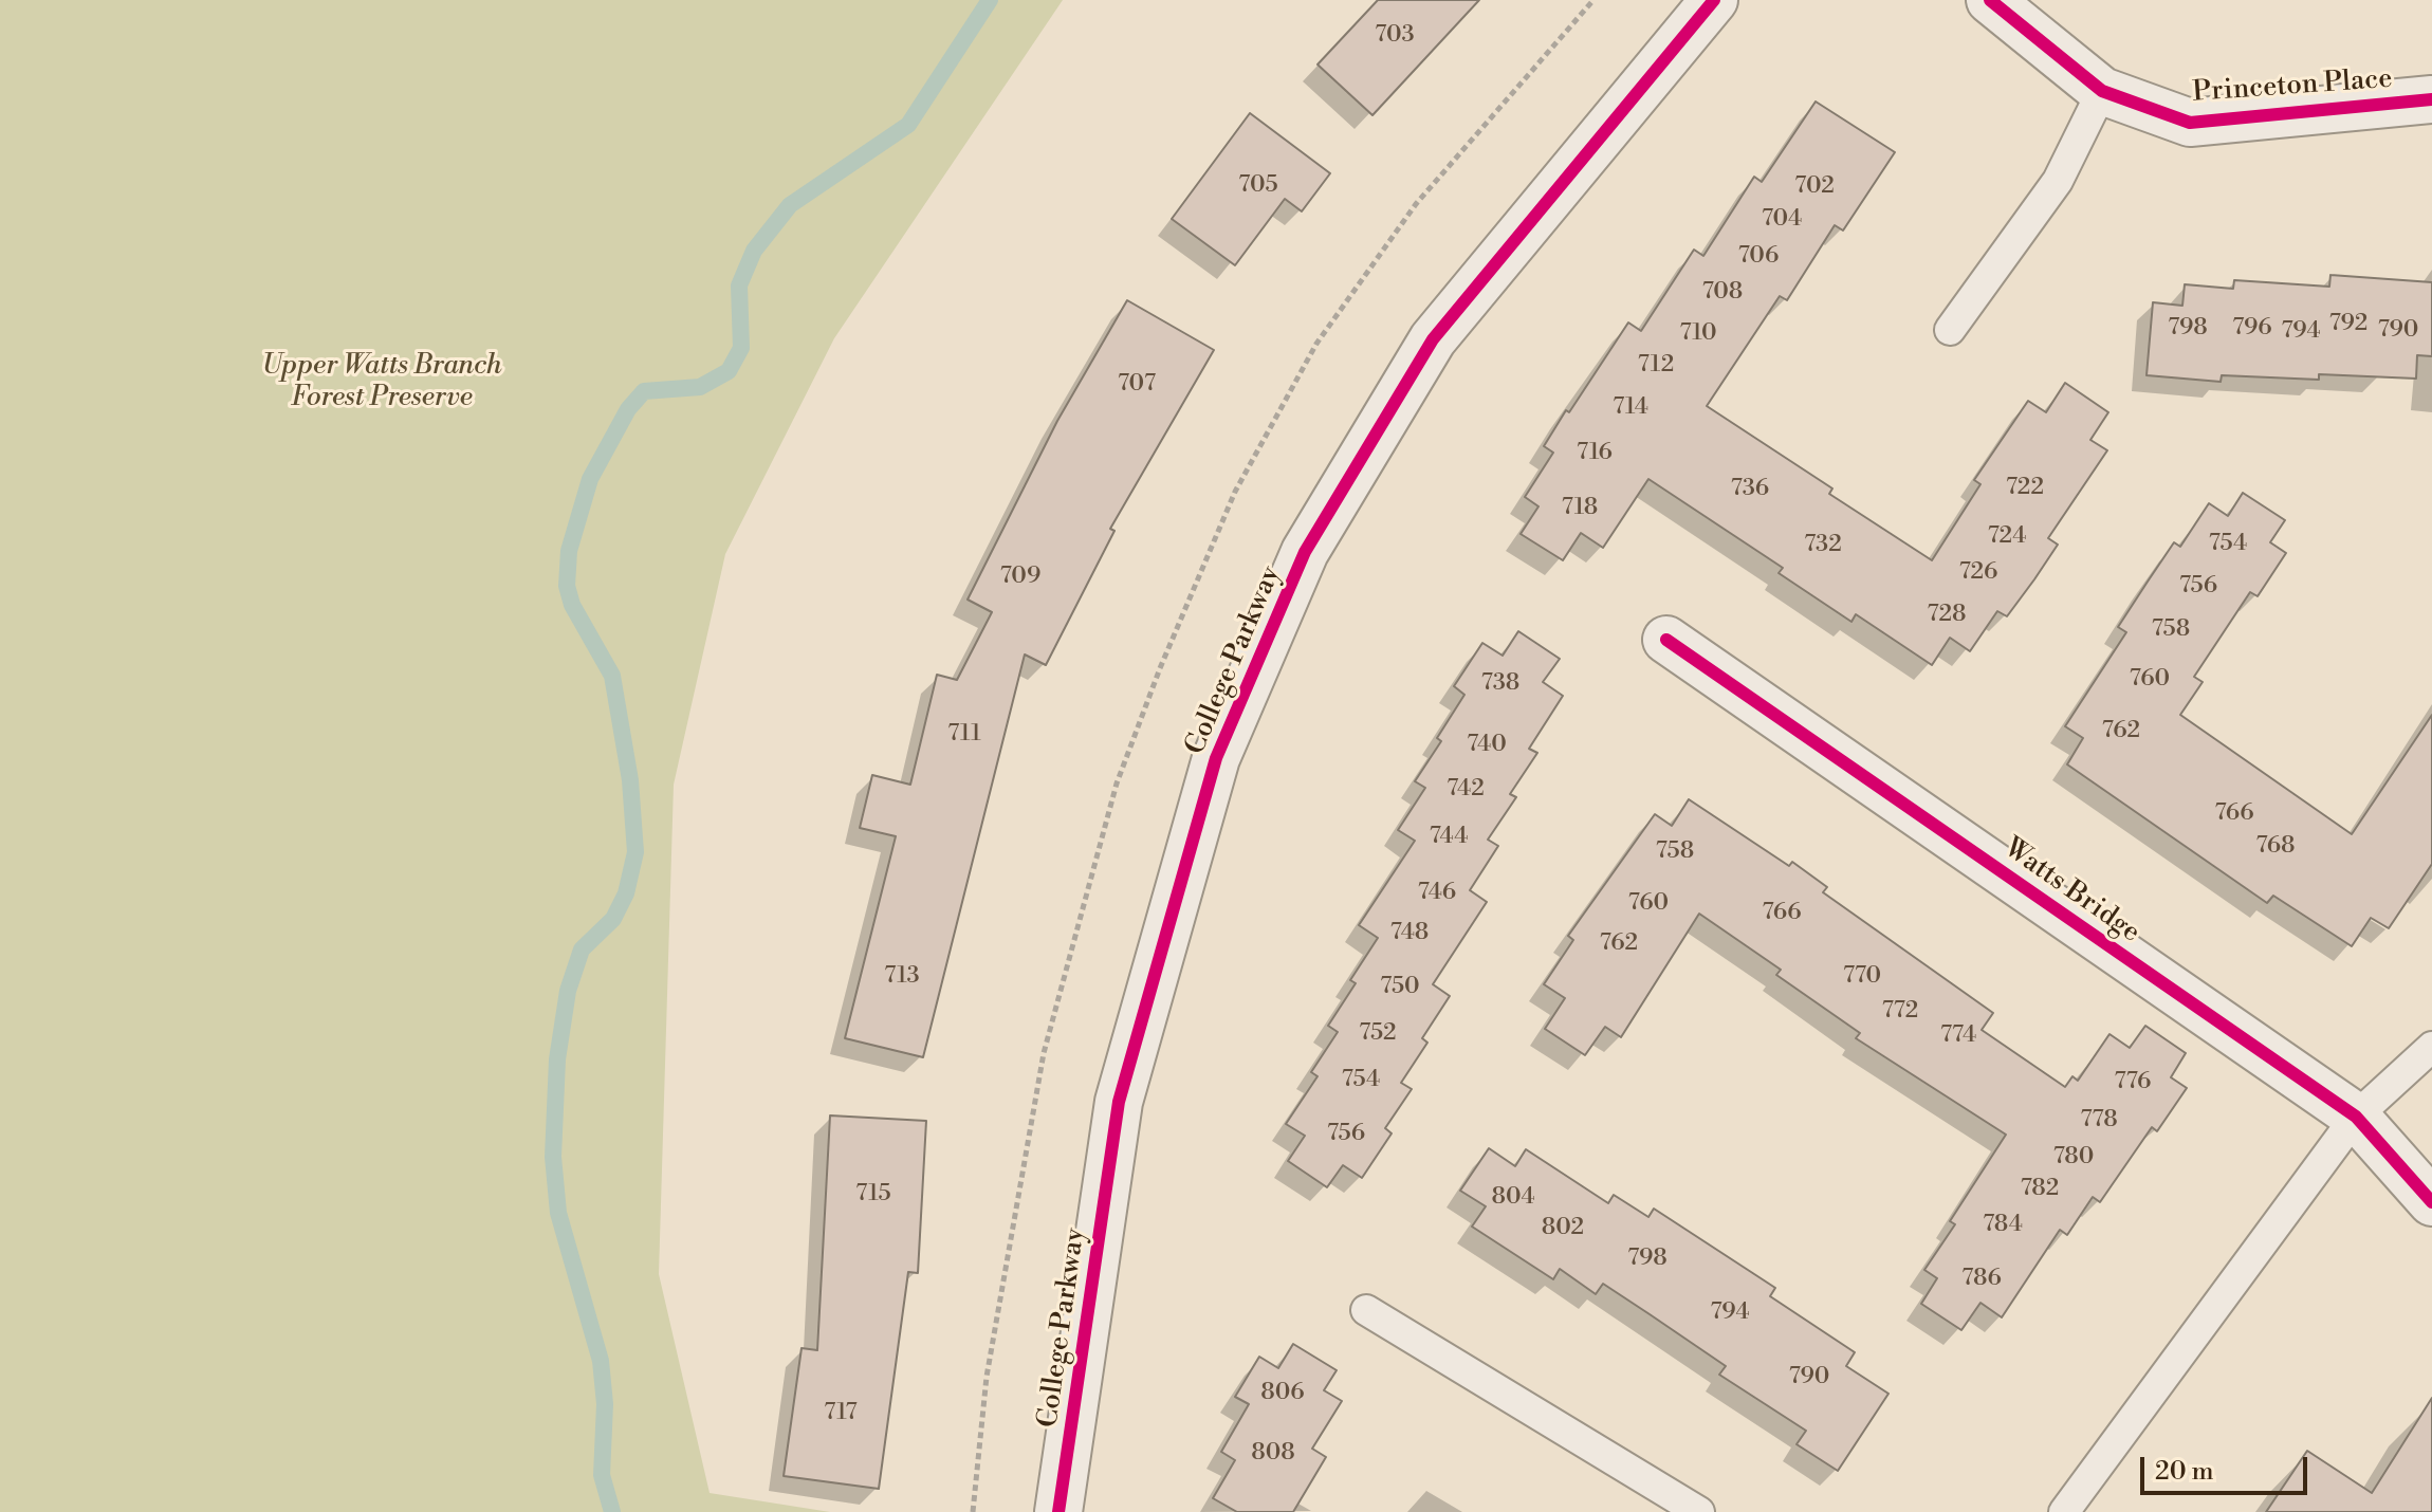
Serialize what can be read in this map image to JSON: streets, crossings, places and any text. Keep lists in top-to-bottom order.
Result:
{
  "streets": {
    "street": ["Princeton Place", "College Parkway", "Watts Bridge"]
  },
  "parks": ["Upper Watts Branch Forest Preserve"],
  "house_numbers": [
    "703",
    "705",
    "702",
    "704",
    "706",
    "708",
    "792",
    "798",
    "796",
    "790",
    "794",
    "710",
    "712",
    "707",
    "714",
    "716",
    "722",
    "736",
    "718",
    "724",
    "754",
    "732",
    "726",
    "709",
    "756",
    "728",
    "758",
    "760",
    "738",
    "762",
    "711",
    "740",
    "742",
    "766",
    "744",
    "768",
    "758",
    "746",
    "760",
    "766",
    "748",
    "762",
    "713",
    "770",
    "750",
    "772",
    "752",
    "774",
    "754",
    "776",
    "778",
    "756",
    "780",
    "782",
    "715",
    "804",
    "784",
    "802",
    "798",
    "786",
    "794",
    "790",
    "806",
    "717",
    "808"
  ],
  "scale_bar": "20 m"
}
